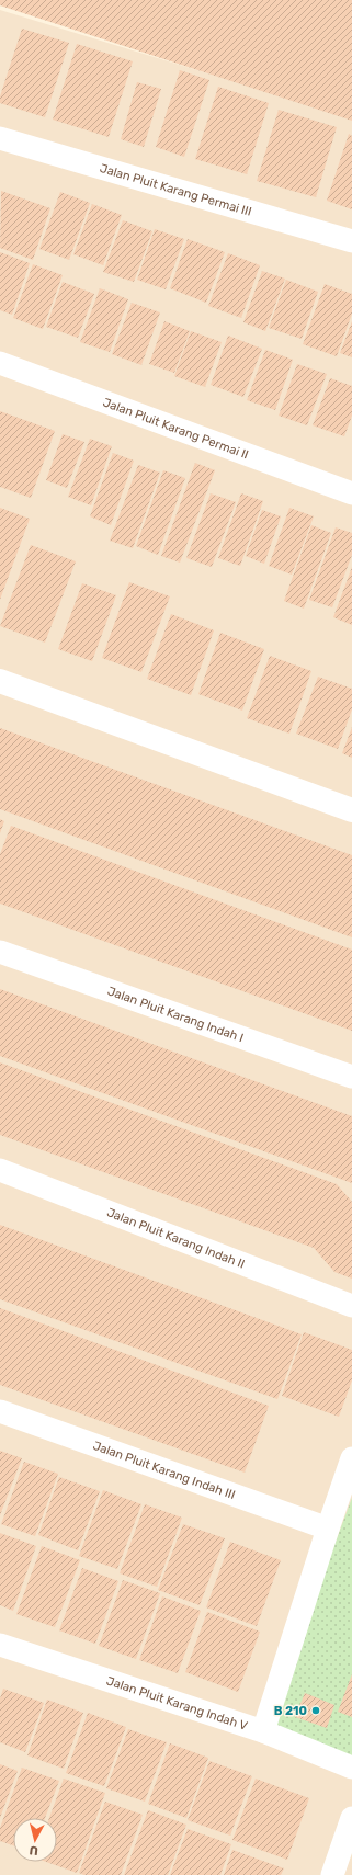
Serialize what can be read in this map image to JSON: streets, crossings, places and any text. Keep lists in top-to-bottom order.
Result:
{
  "streets": {
    "street": [
      "Jalan Pluit Karang Permai III",
      "Jalan Pluit Karang Permai II",
      "Jalan Pluit Karang Indah I",
      "Jalan Pluit Karang Indah II",
      "Jalan Pluit Karang Indah III",
      "Jalan Pluit Karang Indah V"
    ]
  },
  "places": ["B 210"],
  "north": "bottom"
}
